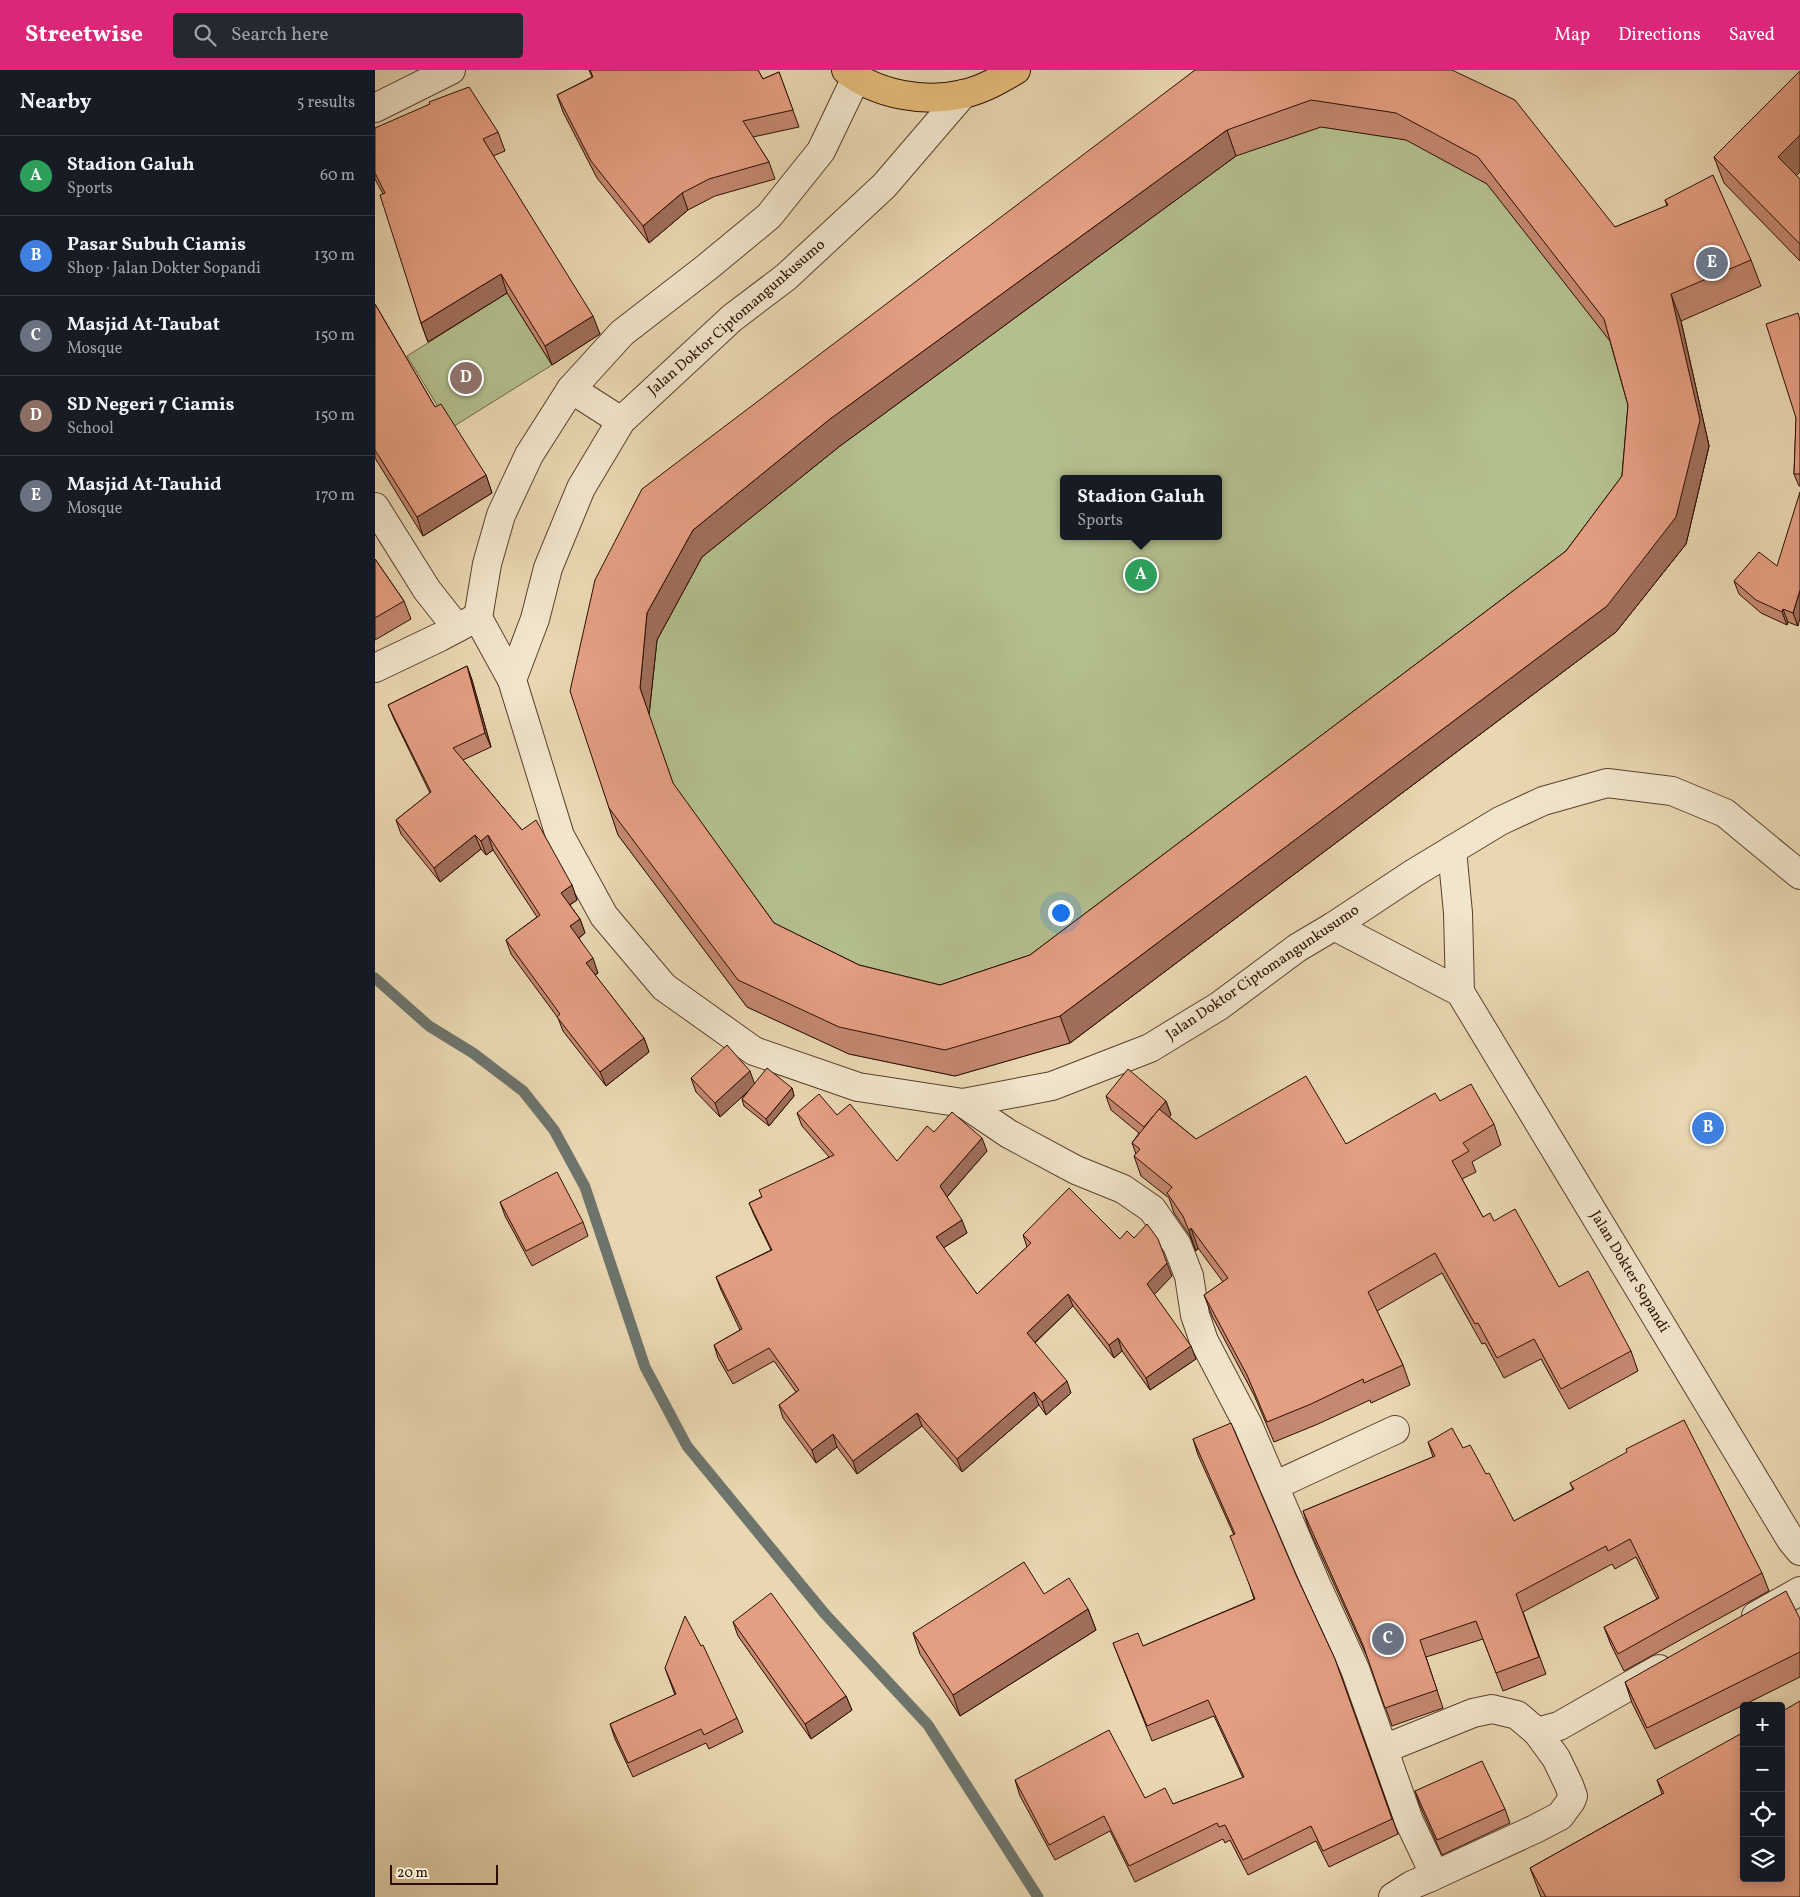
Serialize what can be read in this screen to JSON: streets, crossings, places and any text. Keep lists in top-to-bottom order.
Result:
{
  "streets": {
    "street": ["Jalan Doktor Ciptomangunkusumo", "Jalan Dokter Sopandi"]
  },
  "crossings": [
    ["Jalan Doktor Ciptomangunkusumo", "Jalan Dokter Sopandi"]
  ],
  "scale_bar": "20 m",
  "page": {
    "header": "Streetwise",
    "search": "Search here",
    "nav": ["Map", "Directions", "Saved"],
    "heading": ["Nearby", "5 results"],
    "list": [
      {
        "mark": "A",
        "name": "Stadion Galuh",
        "note": "Sports",
        "value": "60 m"
      },
      {
        "mark": "B",
        "name": "Pasar Subuh Ciamis",
        "note": "Shop · Jalan Dokter Sopandi",
        "value": "130 m"
      },
      {
        "mark": "C",
        "name": "Masjid At-Taubat",
        "note": "Mosque",
        "value": "150 m"
      },
      {
        "mark": "D",
        "name": "SD Negeri 7 Ciamis",
        "note": "School",
        "value": "150 m"
      },
      {
        "mark": "E",
        "name": "Masjid At-Tauhid",
        "note": "Mosque",
        "value": "170 m"
      }
    ],
    "pins": [
      "E",
      "D",
      "A",
      "B",
      "C"
    ],
    "popup": ["Stadion Galuh", "Sports"],
    "map_buttons": ["+", "−"],
    "scale": "20 m"
  }
}
